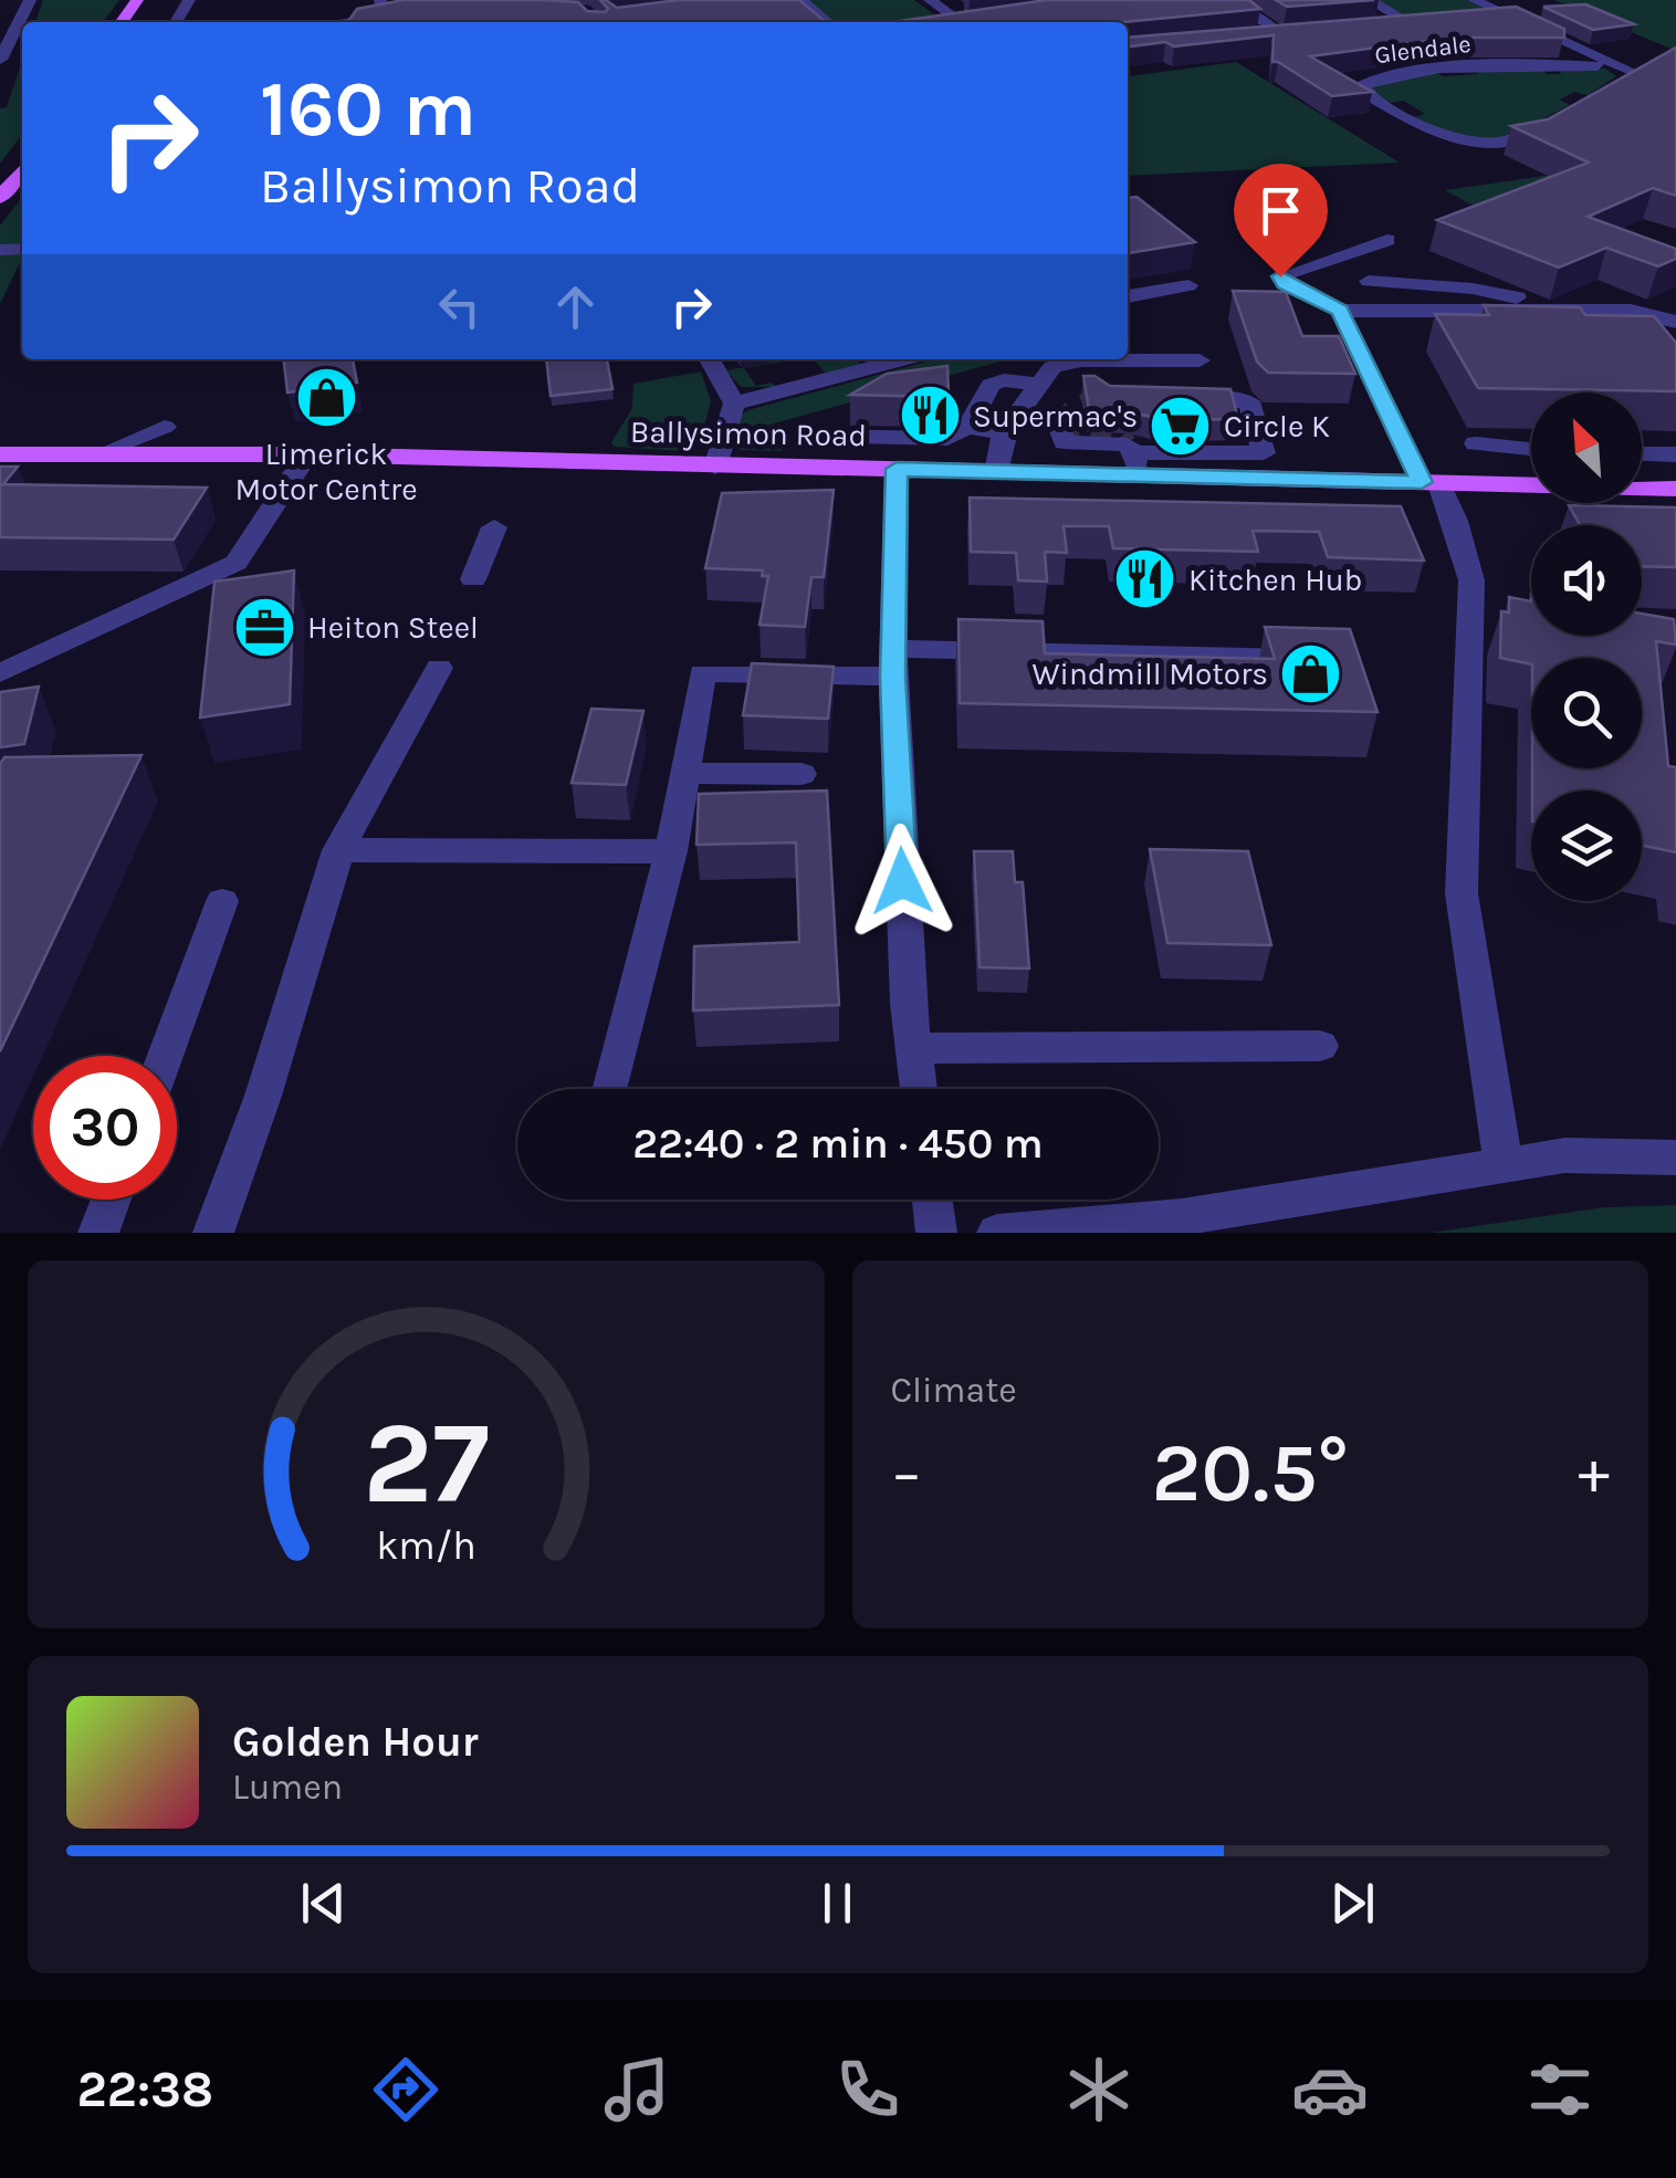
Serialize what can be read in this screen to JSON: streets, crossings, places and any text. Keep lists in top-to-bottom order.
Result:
{
  "streets": {
    "main road": ["Ballysimon Road"],
    "street": ["Glendale"]
  },
  "places": {
    "shop": ["Limerick Motor Centre", "Windmill Motors"],
    "restaurant": ["Supermac's", "Kitchen Hub"],
    "supermarket": ["Circle K"],
    "office": ["Heiton Steel"]
  },
  "north": "top left",
  "page": {
    "turn": ["160 m", "Ballysimon Road"],
    "limit": "30",
    "trip": "22:40 · 2 min · 450 m",
    "tile": "Climate",
    "heat": ["−", "20.5°", "+"],
    "song": ["Golden Hour", "Lumen"],
    "tabs": "22:38",
    "gauge": ["27", "km/h"]
  }
}
